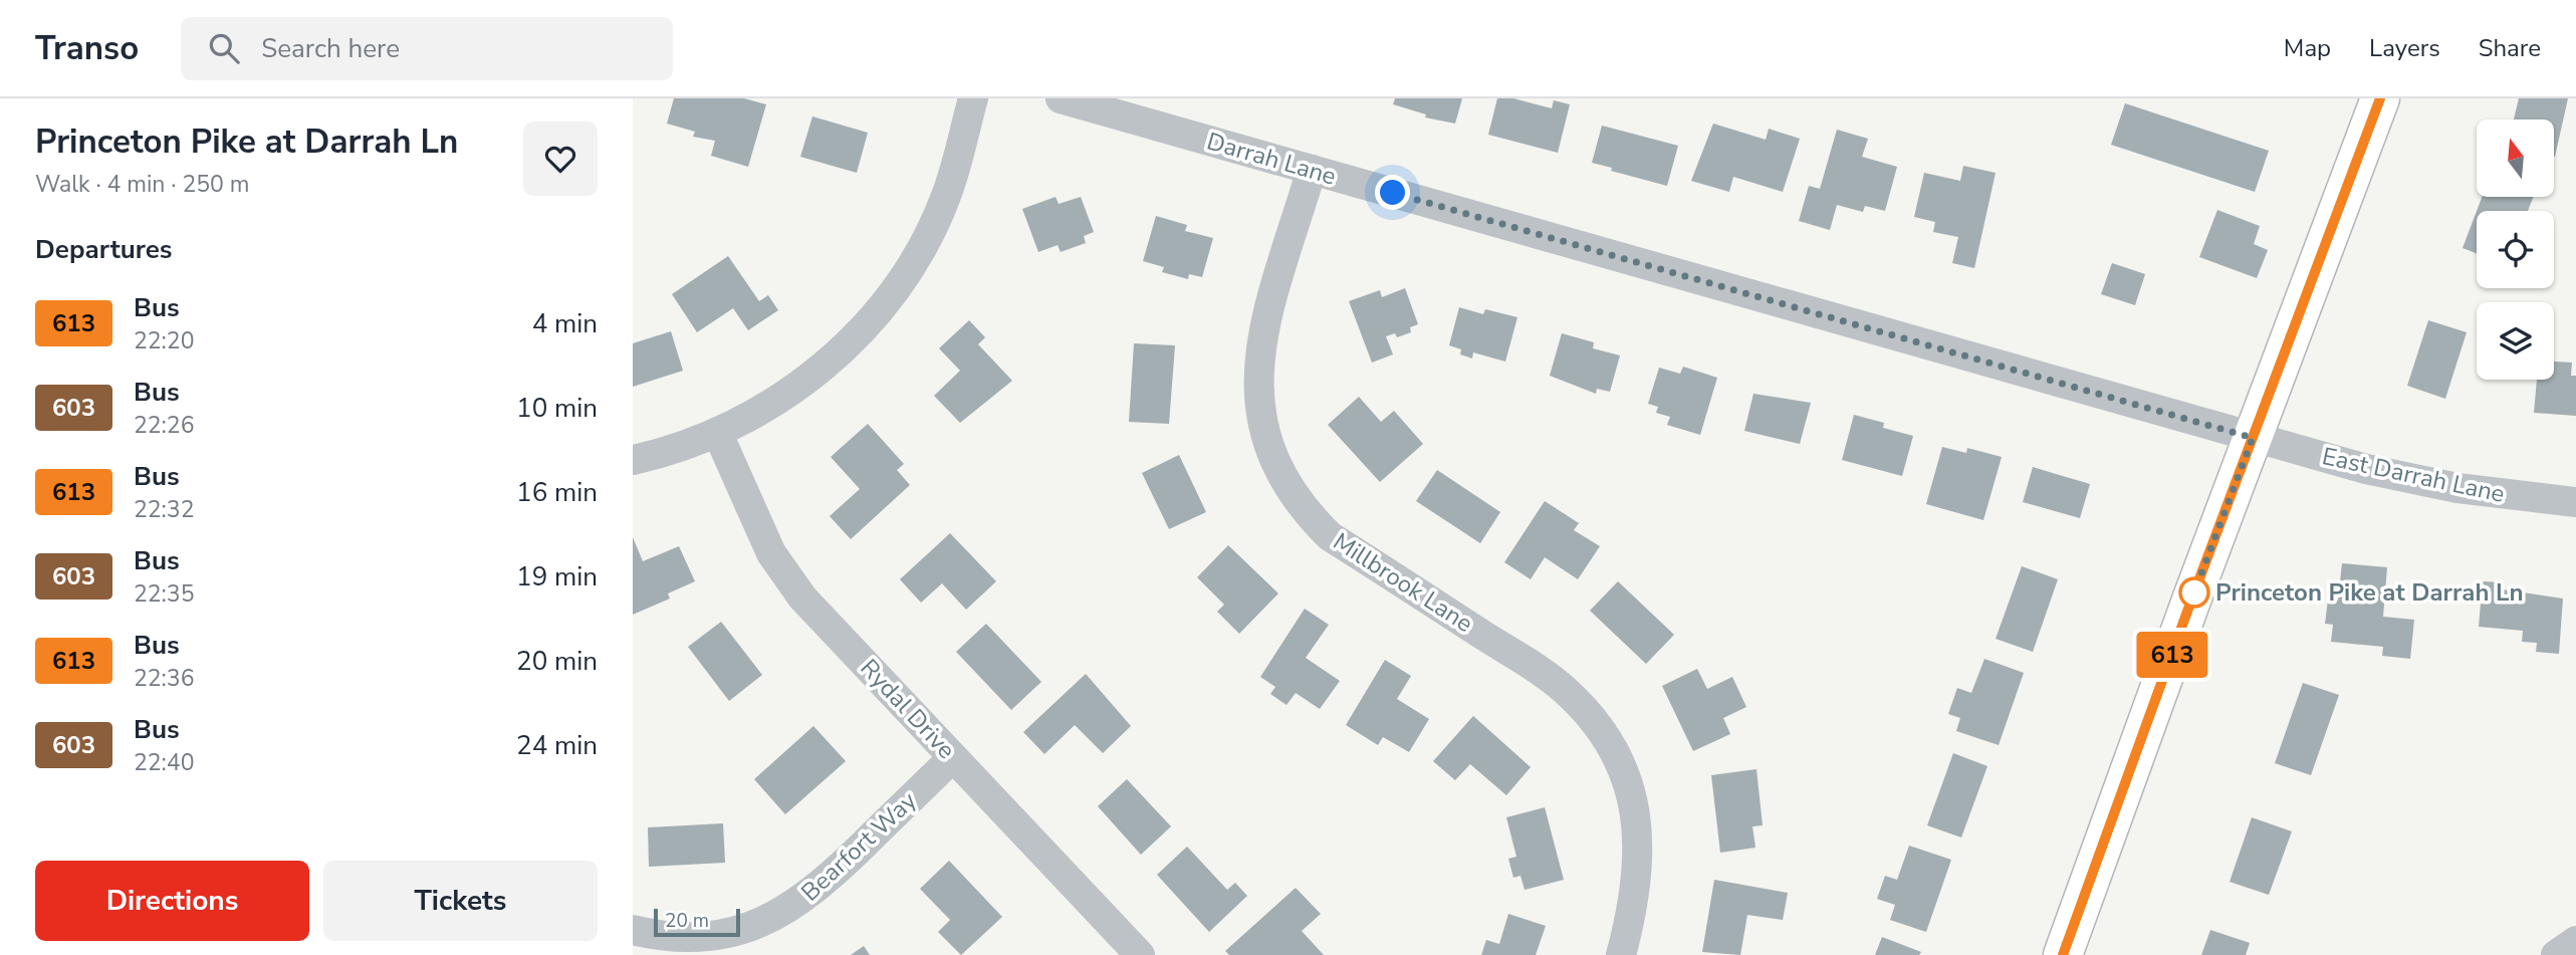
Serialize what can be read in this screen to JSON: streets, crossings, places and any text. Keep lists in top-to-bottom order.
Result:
{
  "streets": {
    "street": [
      "Darrah Lane",
      "East Darrah Lane",
      "Millbrook Lane",
      "Rydal Drive",
      "Bearfort Way"
    ]
  },
  "crossings": [
    ["Darrah Lane", "East Darrah Lane"],
    ["Darrah Lane", "Millbrook Lane"],
    ["Rydal Drive", "Bearfort Way"]
  ],
  "places": ["Princeton Pike at Darrah Ln"],
  "lines": ["bus line 613"],
  "scale_bar": "20 m",
  "north": "top",
  "page": {
    "header": "Transo",
    "search": "Search here",
    "nav": ["Map", "Layers", "Share"],
    "heading": [
      ["Princeton Pike at Darrah Ln", "Walk · 4 min · 250 m"],
      "Departures"
    ],
    "on_map": "613",
    "list": [
      {
        "mark": "613",
        "name": "Bus",
        "note": "22:20",
        "value": "4 min"
      },
      {
        "mark": "603",
        "name": "Bus",
        "note": "22:26",
        "value": "10 min"
      },
      {
        "mark": "613",
        "name": "Bus",
        "note": "22:32",
        "value": "16 min"
      },
      {
        "mark": "603",
        "name": "Bus",
        "note": "22:35",
        "value": "19 min"
      },
      {
        "mark": "613",
        "name": "Bus",
        "note": "22:36",
        "value": "20 min"
      },
      {
        "mark": "603",
        "name": "Bus",
        "note": "22:40",
        "value": "24 min"
      }
    ],
    "buttons": ["Directions", "Tickets"],
    "scale": "20 m"
  }
}
